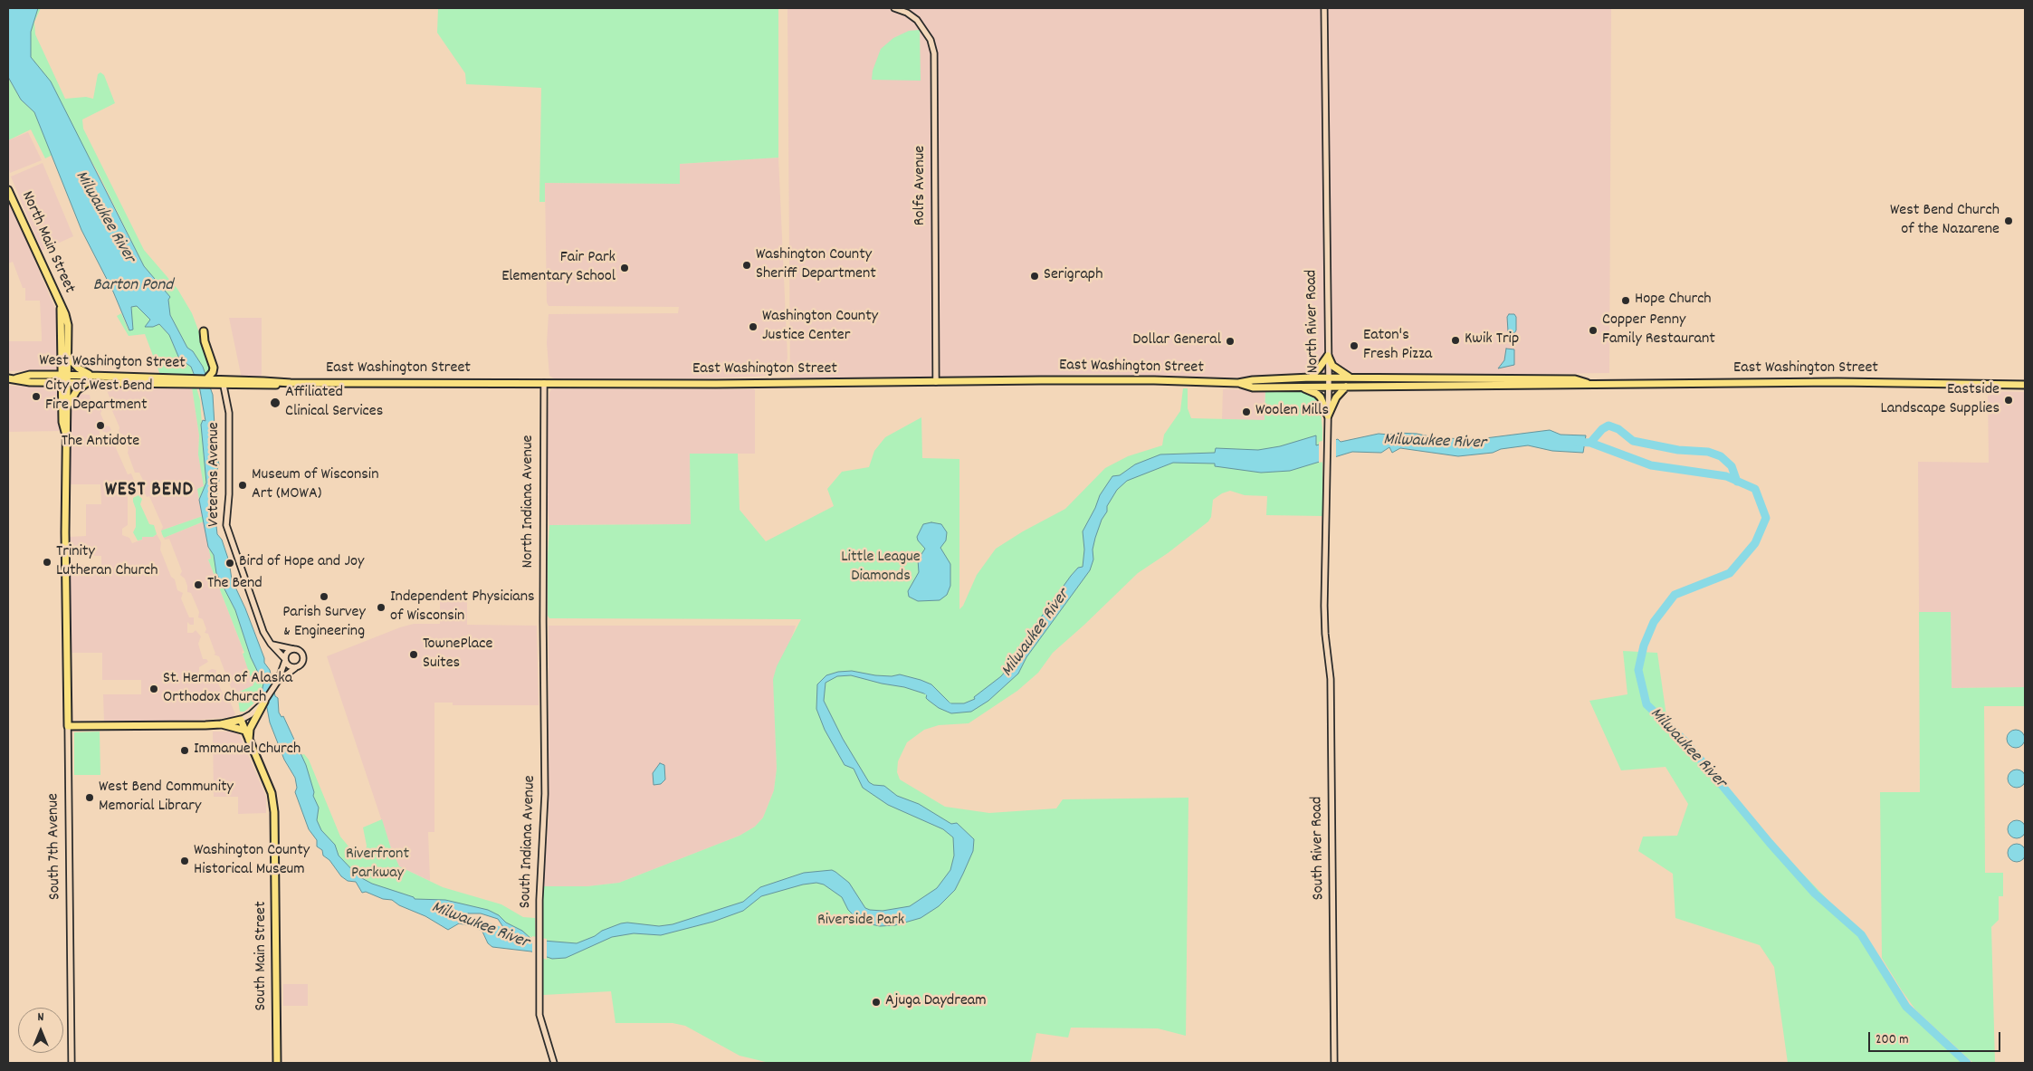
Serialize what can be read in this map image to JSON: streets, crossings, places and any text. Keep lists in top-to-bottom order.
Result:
{
  "streets": {
    "main road": [
      "North Main Street",
      "West Washington Street",
      "East Washington Street",
      "South 7th Avenue",
      "South Main Street"
    ],
    "street": [
      "Rolfs Avenue",
      "North River Road",
      "Veterans Avenue",
      "North Indiana Avenue",
      "South Indiana Avenue",
      "South River Road"
    ]
  },
  "crossings": [
    ["Rolfs Avenue", "East Washington Street"],
    ["North Main Street", "West Washington Street"],
    ["North River Road", "East Washington Street"],
    ["North River Road", "South River Road"],
    ["West Washington Street", "East Washington Street"],
    ["East Washington Street", "Veterans Avenue"],
    ["East Washington Street", "North Indiana Avenue"],
    ["North Indiana Avenue", "South Indiana Avenue"]
  ],
  "districts": ["WEST BEND"],
  "water": ["Milwaukee River", "Barton Pond"],
  "parks": ["Little League Diamonds", "Riverfront Parkway", "Riverside Park"],
  "places": [
    "West Bend Church of the Nazarene",
    "Washington County Sheriff Department",
    "Fair Park Elementary School",
    "Serigraph",
    "Hope Church",
    "Washington County Justice Center",
    "Copper Penny Family Restaurant",
    "Kwik Trip",
    "Dollar General",
    "Eaton's Fresh Pizza",
    "City of West Bend Fire Department",
    "Eastside Landscape Supplies",
    "Affiliated Clinical Services",
    "Woolen Mills",
    "The Antidote",
    "Museum of Wisconsin Art (MOWA)",
    "Trinity Lutheran Church",
    "Bird of Hope and Joy",
    "The Bend",
    "Parish Survey & Engineering",
    "Independent Physicians of Wisconsin",
    "TownePlace Suites",
    "St. Herman of Alaska Orthodox Church",
    "Immanuel Church",
    "West Bend Community Memorial Library",
    "Washington County Historical Museum",
    "Ajuga Daydream"
  ],
  "scale_bar": "200 m",
  "north": "top"
}
